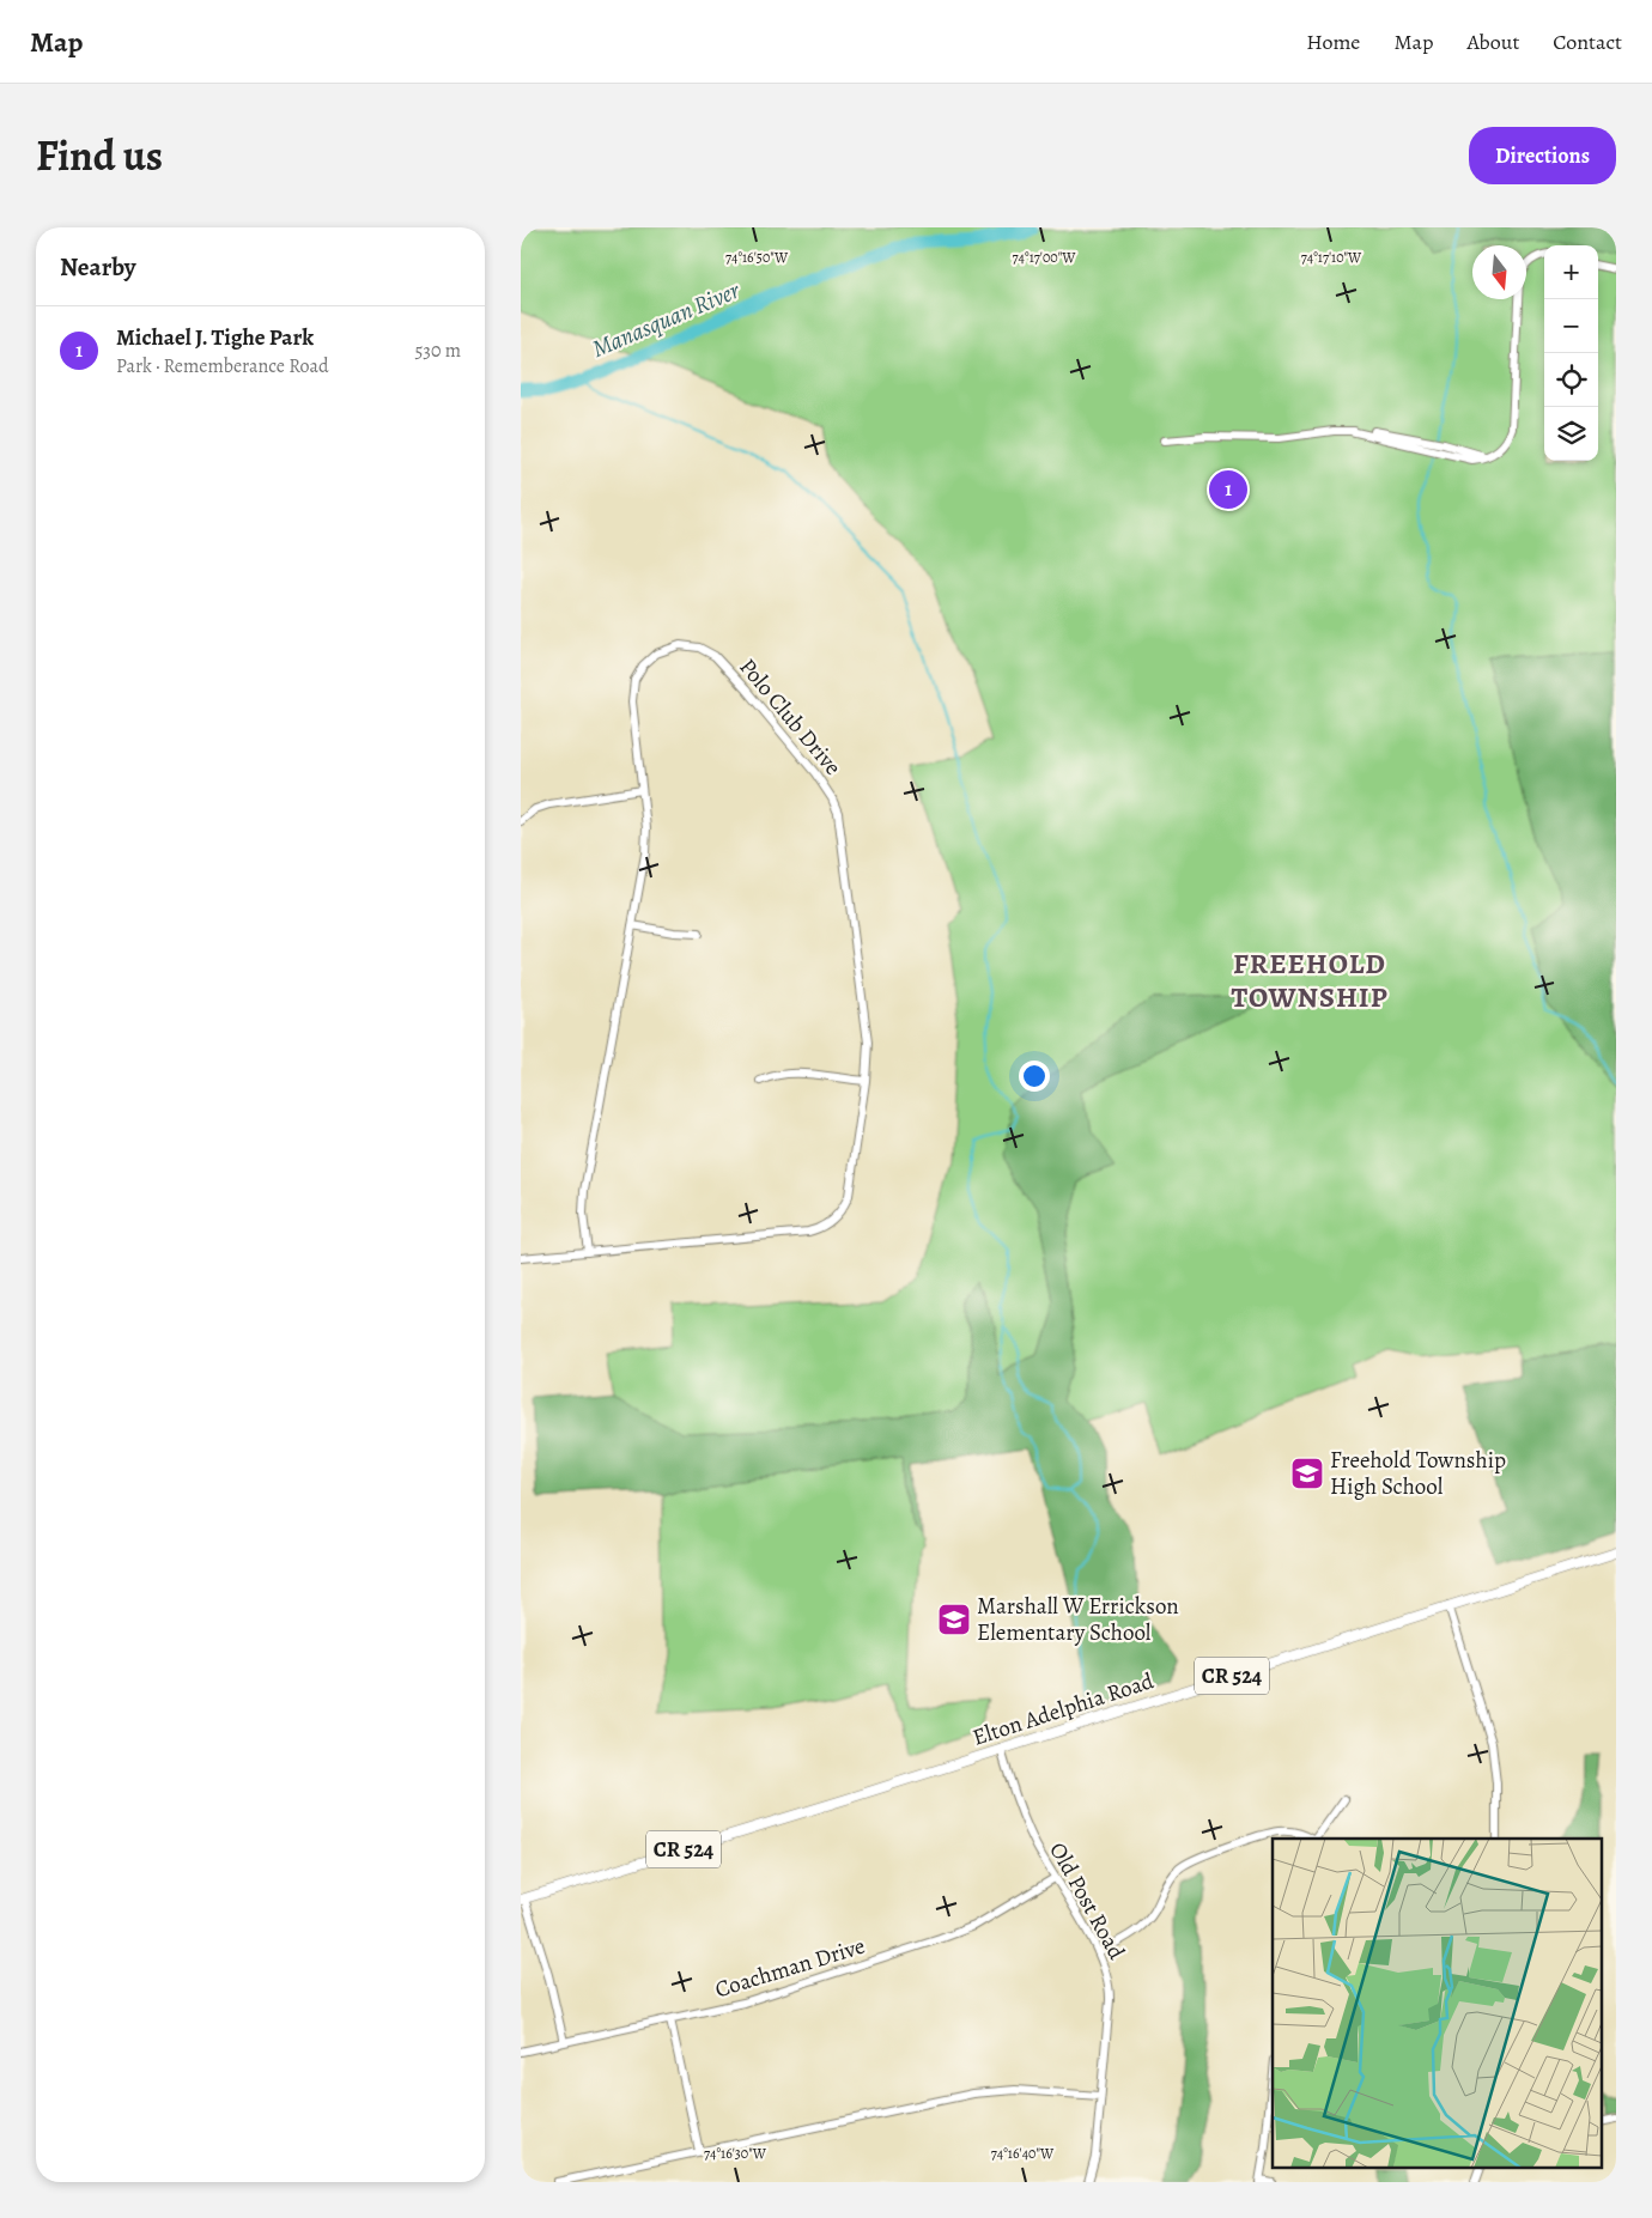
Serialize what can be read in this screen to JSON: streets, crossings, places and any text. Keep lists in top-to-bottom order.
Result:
{
  "streets": {
    "main road": ["CR 524", "Elton Adelphia Road"],
    "street": ["Polo Club Drive", "Old Post Road", "Coachman Drive"]
  },
  "crossings": [
    ["Elton Adelphia Road", "Old Post Road"],
    ["Old Post Road", "Coachman Drive"]
  ],
  "districts": ["FREEHOLD TOWNSHIP"],
  "water": ["Manasquan River"],
  "places": {
    "school or university": ["Freehold Township High School", "Marshall W Errickson Elementary School"]
  },
  "north": "bottom",
  "page": {
    "header": "Map",
    "nav": [
      "Home",
      "Map",
      "About",
      "Contact"
    ],
    "title": "Find us",
    "buttons": "Directions",
    "heading": "Nearby",
    "map_buttons": ["+", "−"],
    "list": [
      {
        "mark": "1",
        "name": "Michael J. Tighe Park",
        "note": "Park · Rememberance Road",
        "value": "530 m"
      }
    ],
    "pins": "1"
  },
  "coordinates": [
    "74°16'50\"W",
    "74°17'00\"W",
    "74°17'10\"W",
    "74°16'30\"W",
    "74°16'40\"W"
  ]
}
